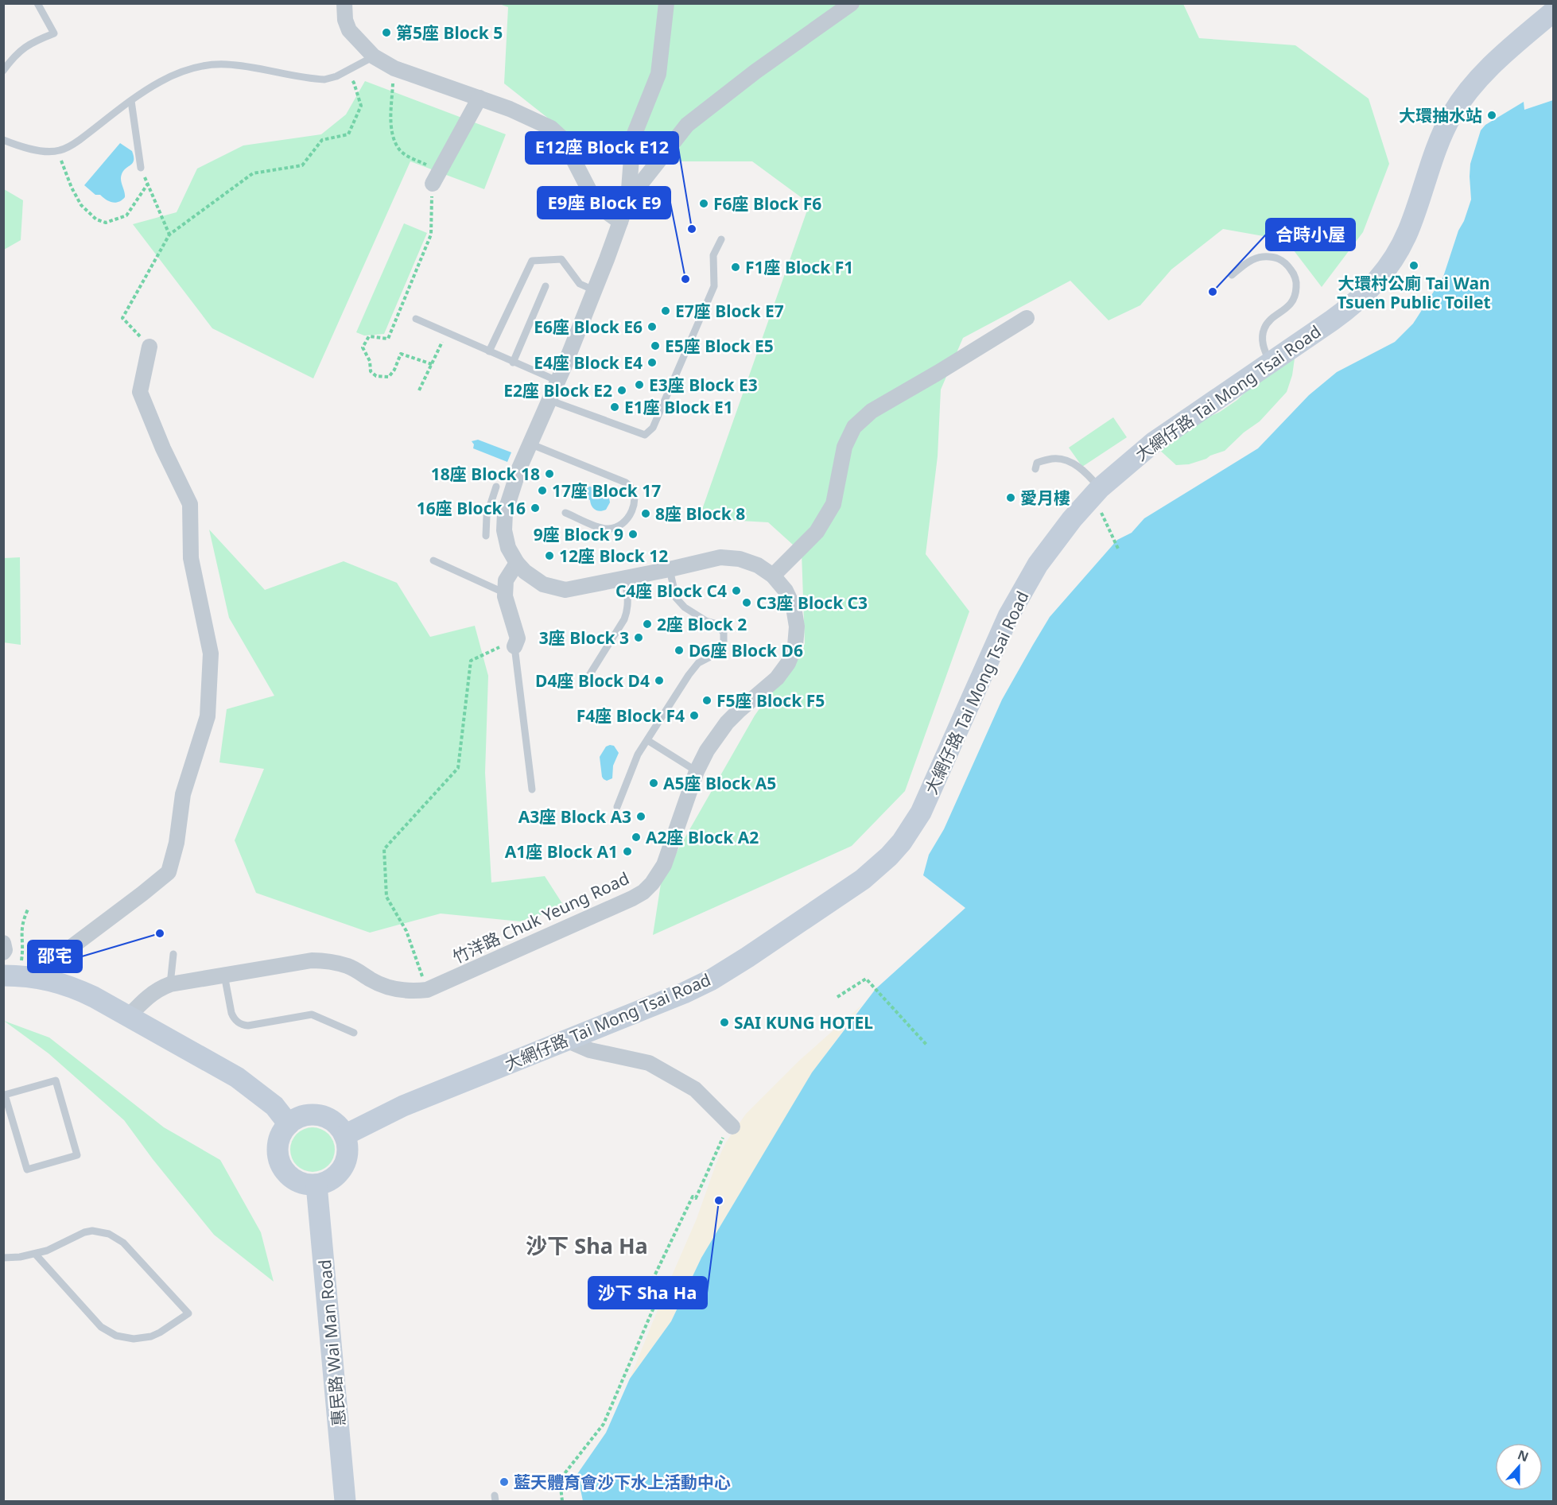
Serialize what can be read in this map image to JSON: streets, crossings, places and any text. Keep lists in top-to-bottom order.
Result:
{
  "streets": {
    "main road": ["大網仔路 Tai Mong Tsai Road", "惠民路 Wai Man Road"],
    "street": ["竹洋路 Chuk Yeung Road"]
  },
  "crossings": [
    ["大網仔路 Tai Mong Tsai Road", "惠民路 Wai Man Road"]
  ],
  "districts": ["沙下 Sha Ha"],
  "places": [
    "第5座 Block 5",
    "大環抽水站",
    "F6座 Block F6",
    "E12座 Block E12",
    "大環村公廁 Tai Wan Tsuen Public Toilet",
    "F1座 Block F1",
    "E9座 Block E9",
    "合時小屋",
    "E7座 Block E7",
    "E6座 Block E6",
    "E5座 Block E5",
    "E4座 Block E4",
    "E3座 Block E3",
    "E2座 Block E2",
    "E1座 Block E1",
    "18座 Block 18",
    "17座 Block 17",
    "愛月樓",
    "16座 Block 16",
    "8座 Block 8",
    "9座 Block 9",
    "12座 Block 12",
    "C4座 Block C4",
    "C3座 Block C3",
    "2座 Block 2",
    "3座 Block 3",
    "D6座 Block D6",
    "D4座 Block D4",
    "F5座 Block F5",
    "F4座 Block F4",
    "A5座 Block A5",
    "A3座 Block A3",
    "A2座 Block A2",
    "A1座 Block A1",
    "邵宅",
    "SAI KUNG HOTEL",
    "沙下 Sha Ha",
    "藍天體育會沙下水上活動中心"
  ],
  "north": "top"
}
